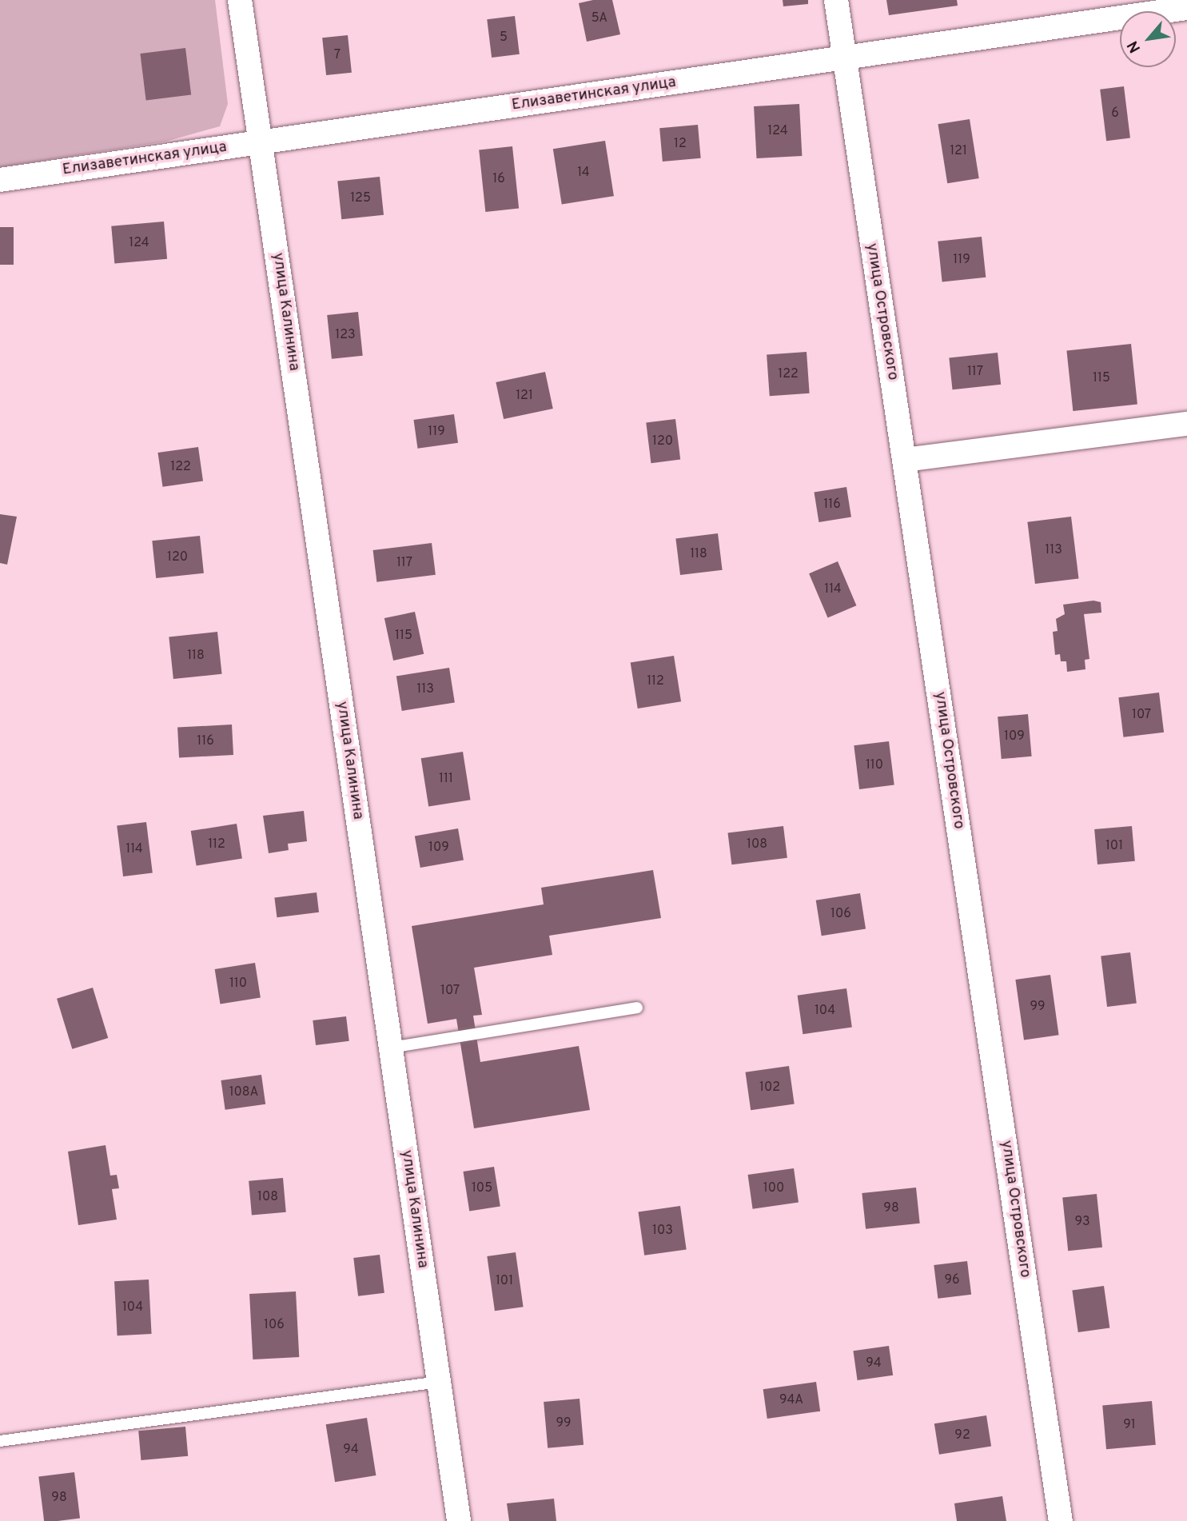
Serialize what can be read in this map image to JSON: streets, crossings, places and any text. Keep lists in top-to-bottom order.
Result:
{
  "streets": {
    "street": ["Елизаветинская улица", "улица Калинина", "улица Островского"]
  },
  "crossings": [
    ["Елизаветинская улица", "улица Калинина"],
    ["Елизаветинская улица", "улица Островского"]
  ],
  "house_numbers": [
    "5А",
    "5",
    "7",
    "6",
    "124",
    "12",
    "121",
    "14",
    "16",
    "125",
    "124",
    "119",
    "123",
    "117",
    "122",
    "115",
    "121",
    "119",
    "120",
    "122",
    "116",
    "113",
    "118",
    "120",
    "117",
    "114",
    "115",
    "118",
    "112",
    "113",
    "107",
    "109",
    "116",
    "110",
    "111",
    "112",
    "108",
    "101",
    "109",
    "114",
    "106",
    "110",
    "107",
    "99",
    "104",
    "102",
    "108А",
    "105",
    "100",
    "108",
    "98",
    "93",
    "103",
    "96",
    "101",
    "104",
    "106",
    "94",
    "94А",
    "99",
    "91",
    "92",
    "94",
    "98"
  ],
  "north": "bottom left"
}
